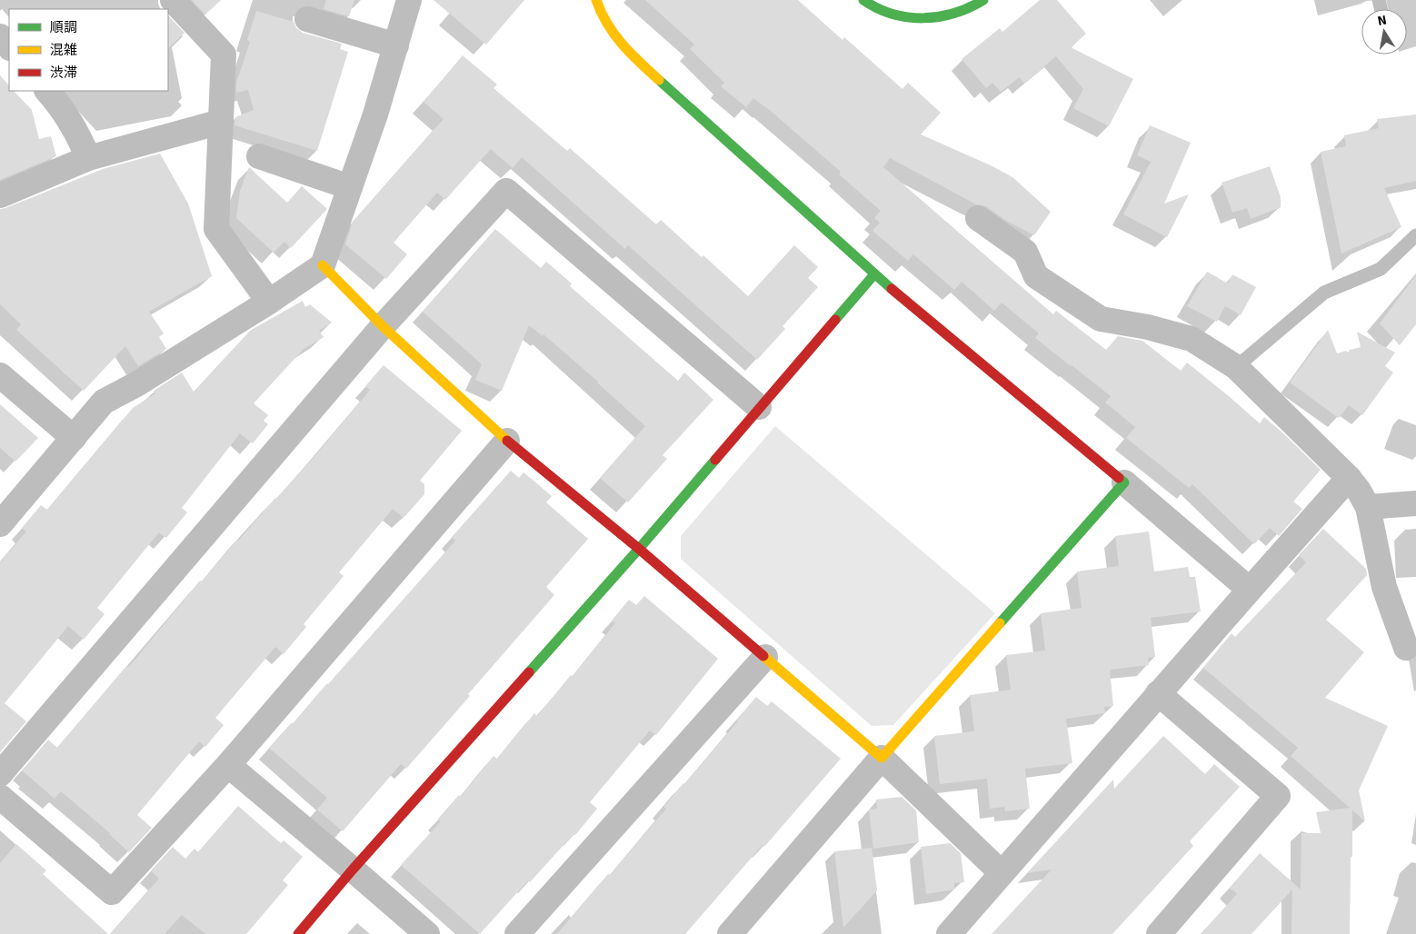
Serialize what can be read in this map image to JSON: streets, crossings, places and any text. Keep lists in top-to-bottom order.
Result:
{
  "legend": ["順調", "混雑", "渋滞"],
  "north": "top"
}
